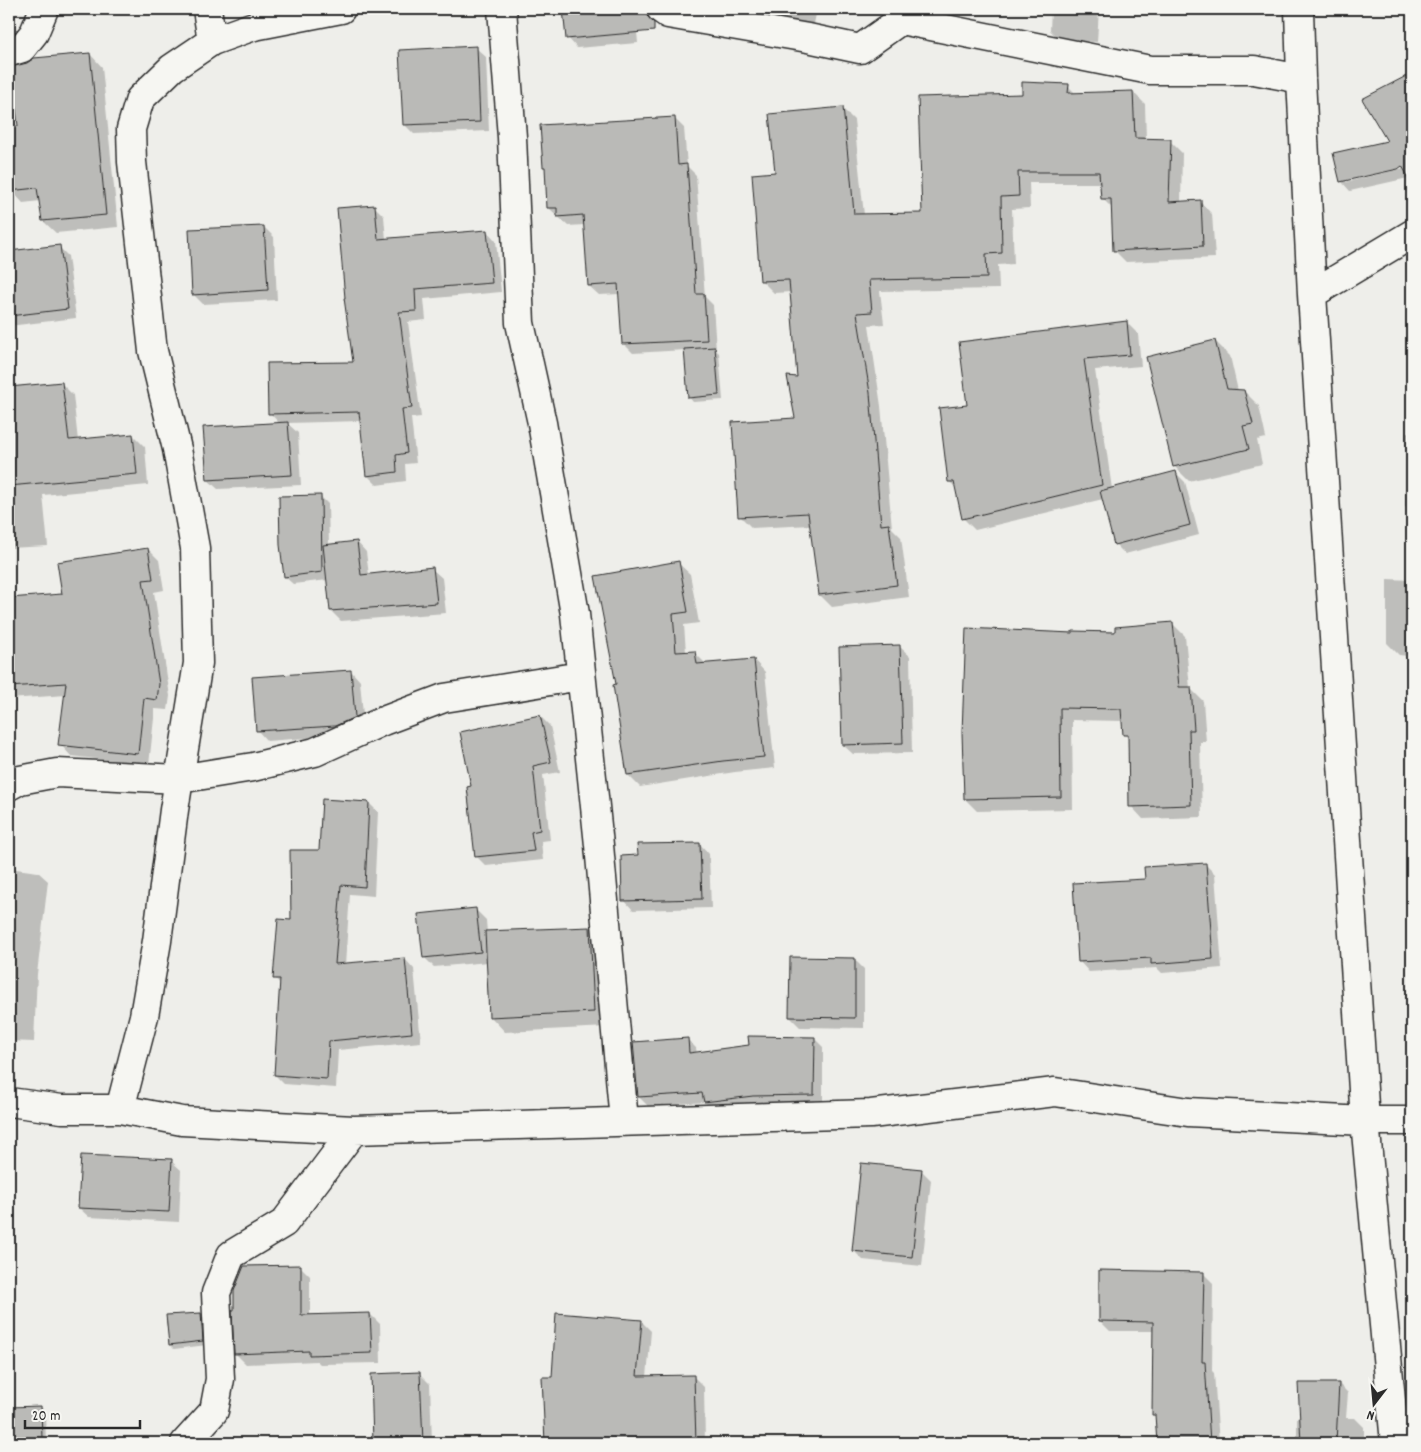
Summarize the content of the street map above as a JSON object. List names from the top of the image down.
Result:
{
  "scale_bar": "20 m",
  "north": "bottom"
}
